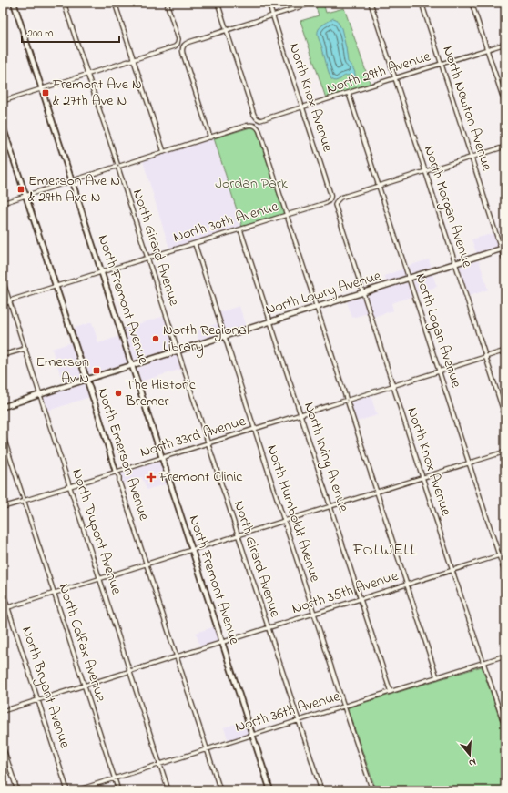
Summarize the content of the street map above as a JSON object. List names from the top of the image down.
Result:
{
  "streets": {
    "main road": ["North Lowry Avenue"],
    "street": [
      "North 29th Avenue",
      "North Knox Avenue",
      "North Newton Avenue",
      "North Morgan Avenue",
      "North 30th Avenue",
      "North Girard Avenue",
      "North Fremont Avenue",
      "North Logan Avenue",
      "North 33rd Avenue",
      "North Emerson Avenue",
      "North Irving Avenue",
      "North Humboldt Avenue",
      "North Dupont Avenue",
      "North 35th Avenue",
      "North Colfax Avenue",
      "North Bryant Avenue",
      "North 36th Avenue"
    ]
  },
  "crossings": [
    ["North 29th Avenue", "North Knox Avenue"],
    ["North 29th Avenue", "North Newton Avenue"],
    ["North 29th Avenue", "North Morgan Avenue"],
    ["North 29th Avenue", "North Logan Avenue"],
    ["North Knox Avenue", "North 30th Avenue"],
    ["North Knox Avenue", "North Lowry Avenue"],
    ["North Knox Avenue", "North Logan Avenue"],
    ["North Knox Avenue", "North 33rd Avenue"],
    ["North Knox Avenue", "North 35th Avenue"],
    ["North Knox Avenue", "North 36th Avenue"],
    ["North Newton Avenue", "North Lowry Avenue"],
    ["North Morgan Avenue", "North Lowry Avenue"],
    ["North Morgan Avenue", "North 33rd Avenue"],
    ["North 30th Avenue", "North Girard Avenue"],
    ["North 30th Avenue", "North Fremont Avenue"],
    ["North 30th Avenue", "North Emerson Avenue"],
    ["North 30th Avenue", "North Irving Avenue"],
    ["North 30th Avenue", "North Humboldt Avenue"],
    ["North 30th Avenue", "North Dupont Avenue"],
    ["North Girard Avenue", "North Lowry Avenue"],
    ["North Girard Avenue", "North 33rd Avenue"],
    ["North Girard Avenue", "North 35th Avenue"],
    ["North Girard Avenue", "North 36th Avenue"],
    ["North Lowry Avenue", "North Fremont Avenue"],
    ["North Lowry Avenue", "North Logan Avenue"],
    ["North Lowry Avenue", "North Emerson Avenue"],
    ["North Lowry Avenue", "North Irving Avenue"],
    ["North Lowry Avenue", "North Humboldt Avenue"],
    ["North Lowry Avenue", "North Dupont Avenue"],
    ["North Fremont Avenue", "North 33rd Avenue"],
    ["North Fremont Avenue", "North 35th Avenue"],
    ["North Fremont Avenue", "North 36th Avenue"],
    ["North Logan Avenue", "North 33rd Avenue"],
    ["North Logan Avenue", "North 35th Avenue"],
    ["North 33rd Avenue", "North Emerson Avenue"],
    ["North 33rd Avenue", "North Irving Avenue"],
    ["North 33rd Avenue", "North Humboldt Avenue"],
    ["North 33rd Avenue", "North Dupont Avenue"],
    ["North 33rd Avenue", "North Colfax Avenue"],
    ["North Emerson Avenue", "North 35th Avenue"],
    ["North Emerson Avenue", "North 36th Avenue"],
    ["North Irving Avenue", "North 35th Avenue"],
    ["North Irving Avenue", "North 36th Avenue"],
    ["North Humboldt Avenue", "North 35th Avenue"],
    ["North Humboldt Avenue", "North 36th Avenue"],
    ["North Dupont Avenue", "North 35th Avenue"],
    ["North Dupont Avenue", "North 36th Avenue"],
    ["North 35th Avenue", "North Colfax Avenue"],
    ["North 35th Avenue", "North Bryant Avenue"],
    ["North Colfax Avenue", "North 36th Avenue"]
  ],
  "districts": ["FOLWELL"],
  "parks": ["Jordan Park"],
  "places": {
    "transit": ["Fremont Ave N & 27th Ave N", "Emerson Ave N & 29th Ave N", "Emerson Av N"],
    "other": ["North Regional Library", "The Historic Bremer"],
    "health": ["Fremont Clinic"]
  },
  "scale_bar": "200 m",
  "north": "bottom"
}
